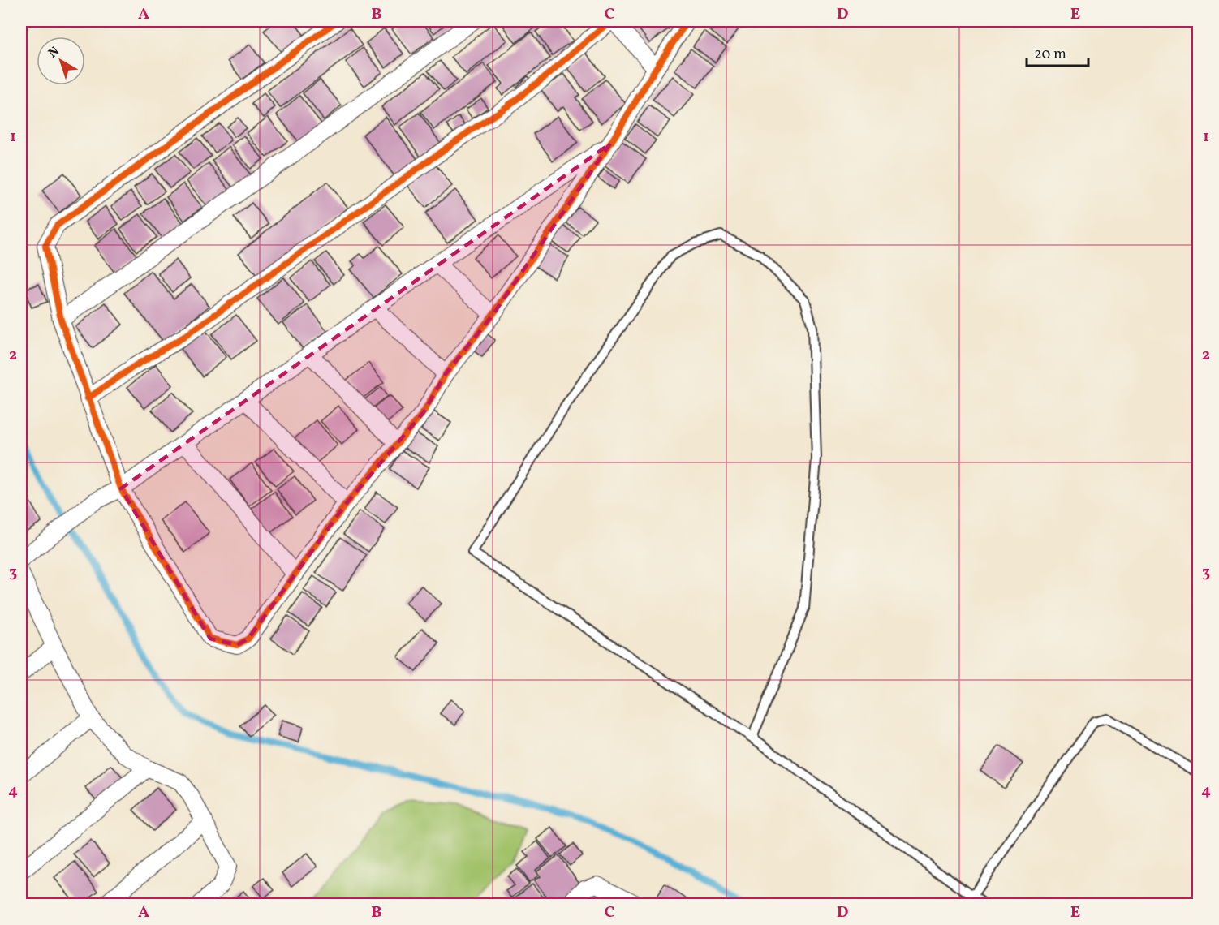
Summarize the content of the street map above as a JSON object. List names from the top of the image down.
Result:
{
  "scale_bar": "20 m",
  "north": "top left",
  "grid": {
    "columns": [
      "A",
      "B",
      "C",
      "D",
      "E"
    ],
    "rows": [
      "1",
      "2",
      "3",
      "4"
    ]
  }
}
